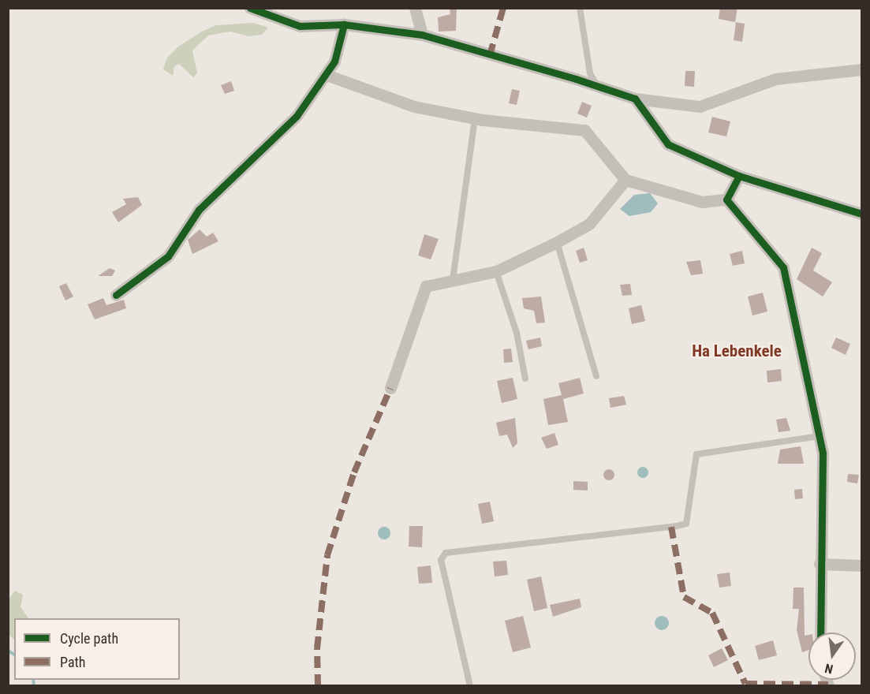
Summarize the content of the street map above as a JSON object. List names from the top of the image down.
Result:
{
  "districts": ["Ha Lebenkele"],
  "legend": ["Cycle path", "Path"],
  "north": "bottom"
}
